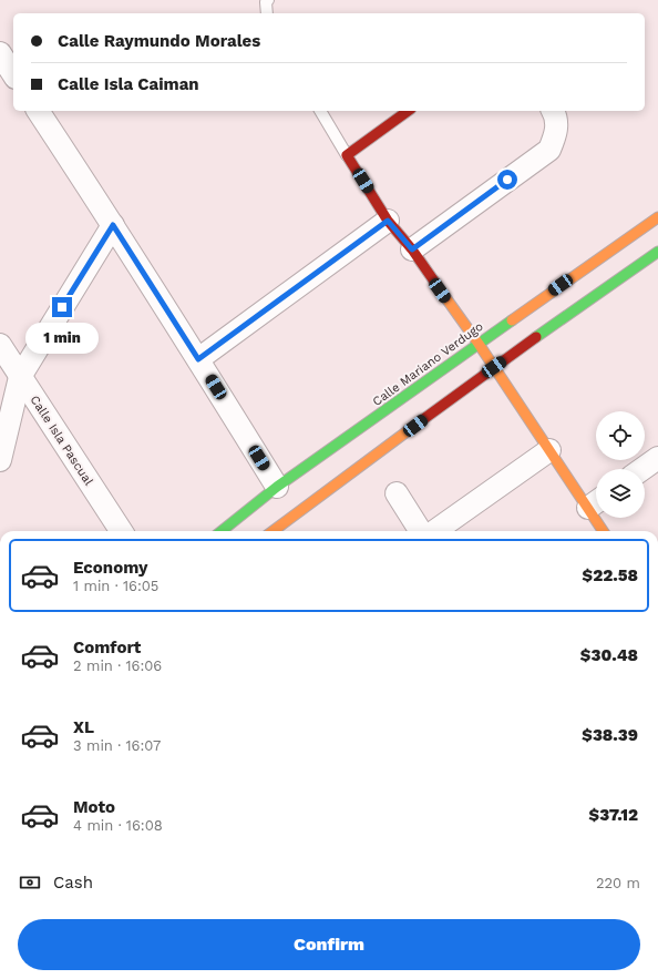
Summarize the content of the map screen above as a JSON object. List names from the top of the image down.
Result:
{
  "streets": {
    "street": ["Calle Mariano Verdugo", "Calle Isla Pascual"]
  },
  "page": {
    "banner": ["Calle Raymundo Morales", "Calle Isla Caiman"],
    "bubble": "1 min",
    "list": [
      {
        "name": "Economy",
        "note": "1 min · 16:05",
        "value": "$22.58"
      },
      {
        "name": "Comfort",
        "note": "2 min · 16:06",
        "value": "$30.48"
      },
      {
        "name": "XL",
        "note": "3 min · 16:07",
        "value": "$38.39"
      },
      {
        "name": "Moto",
        "note": "4 min · 16:08",
        "value": "$37.12"
      }
    ],
    "pay": ["Cash", "220 m"],
    "buttons": "Confirm"
  }
}
